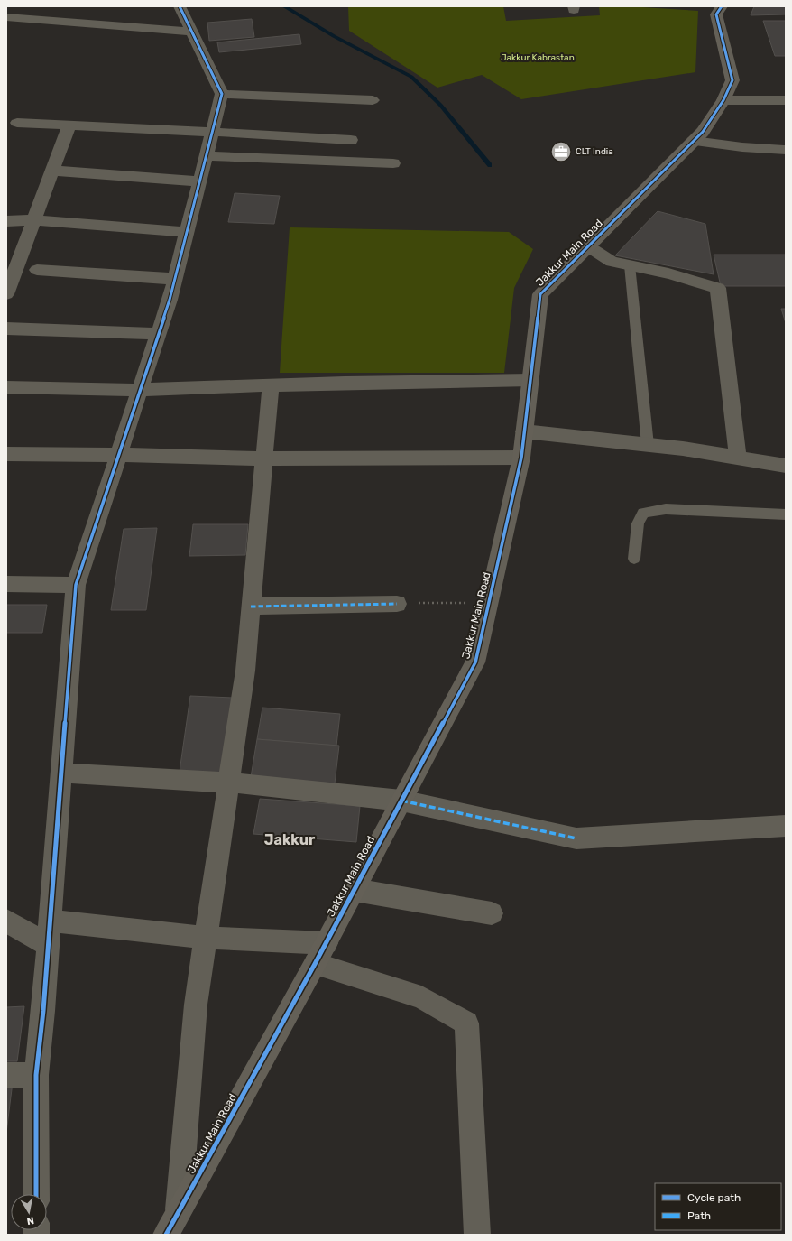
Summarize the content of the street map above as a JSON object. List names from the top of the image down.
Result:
{
  "streets": {
    "street": ["Jakkur Main Road"]
  },
  "districts": ["Jakkur"],
  "parks": ["Jakkur Kabrastan"],
  "places": {
    "office": ["CLT India"]
  },
  "legend": ["Cycle path", "Path"],
  "north": "bottom"
}
